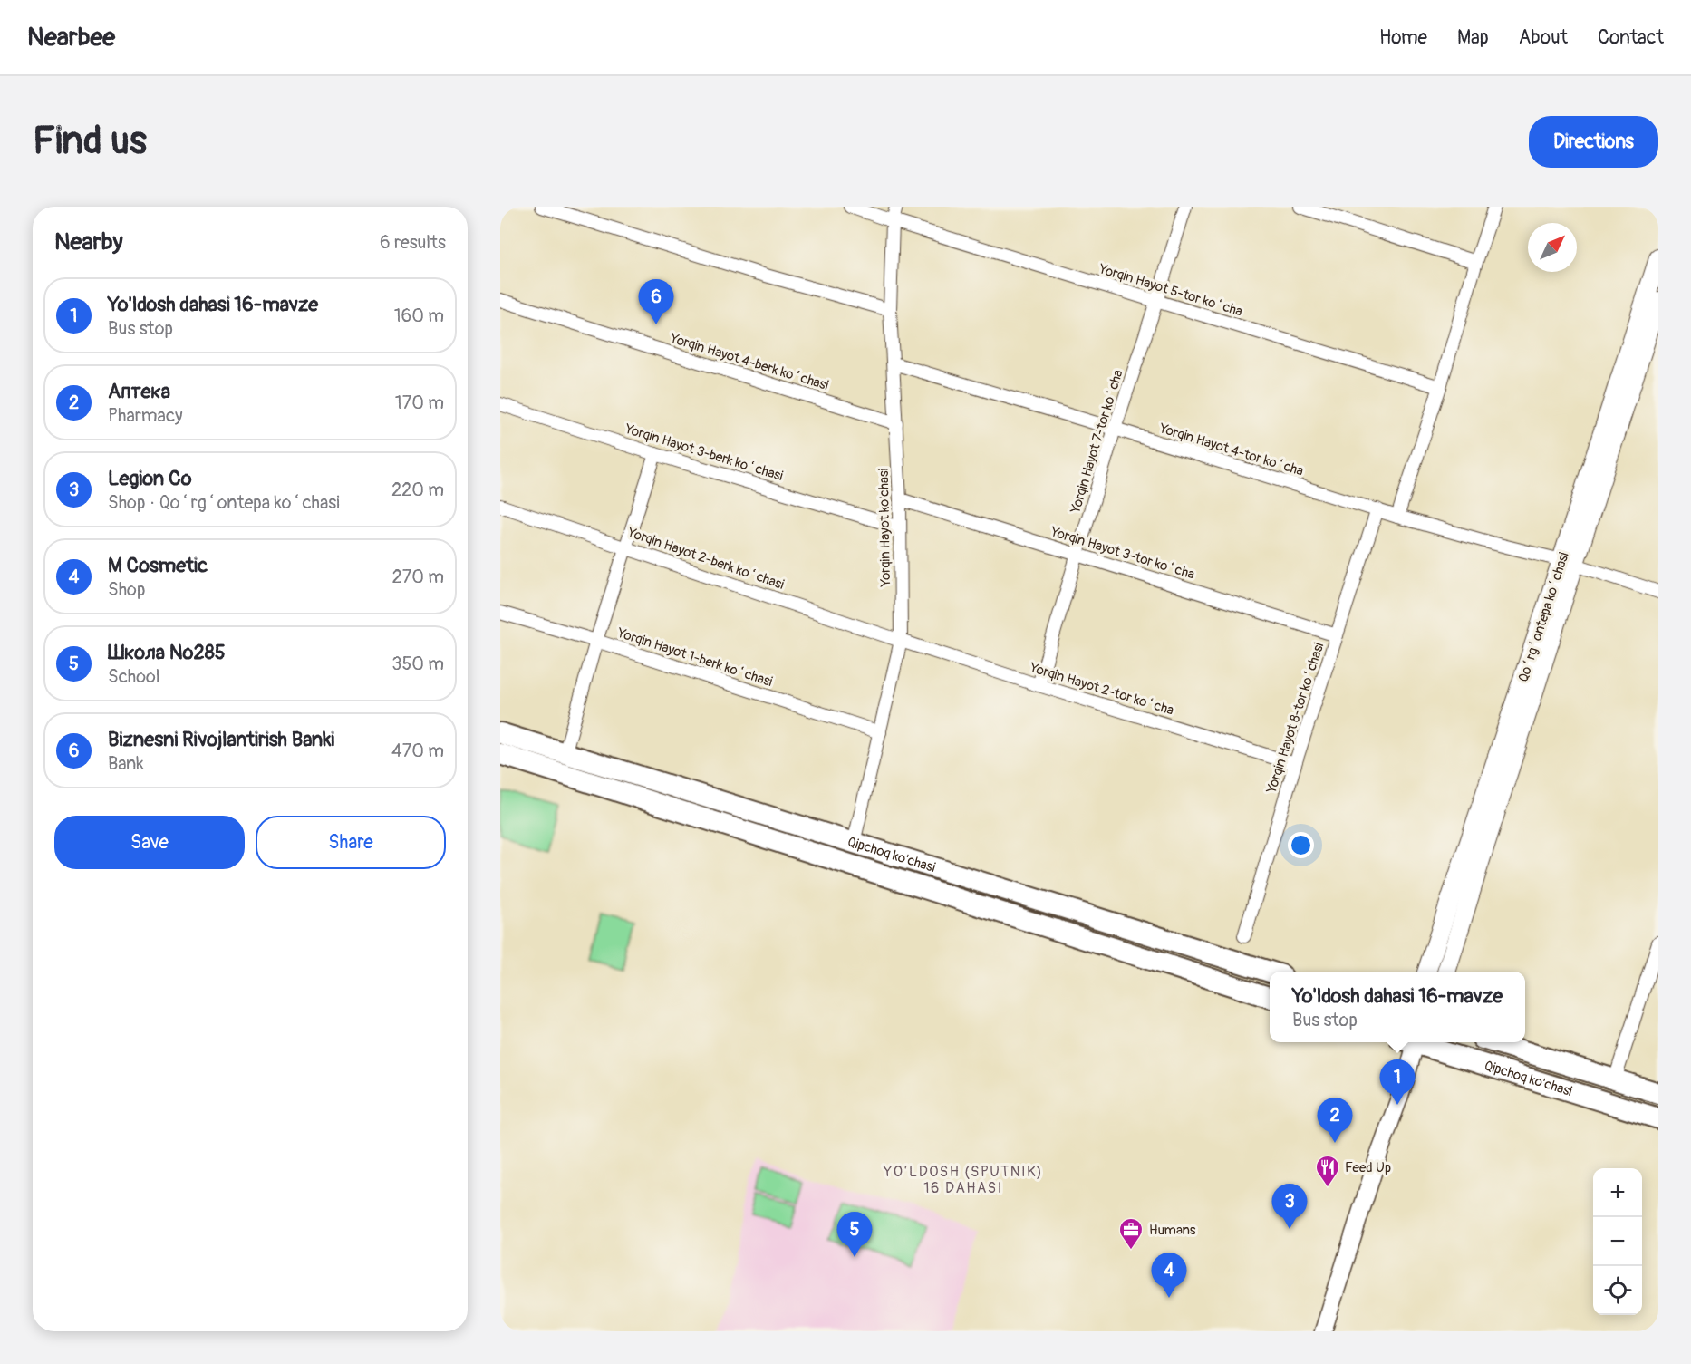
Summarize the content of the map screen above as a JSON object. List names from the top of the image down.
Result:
{
  "streets": {
    "main road": ["Qoʻrgʻontepa koʻchasi", "Qipchoq ko'chasi"],
    "street": [
      "Yorqin Hayot 5-tor koʻcha",
      "Yorqin Hayot 4-berk koʻchasi",
      "Yorqin Hayot 7-tor koʻcha",
      "Yorqin Hayot 4-tor koʻcha",
      "Yorqin Hayot 3-berk koʻchasi",
      "Yorqin Hayot ko'chasi",
      "Yorqin Hayot 3-tor koʻcha",
      "Yorqin Hayot 2-berk koʻchasi",
      "Yorqin Hayot 1-berk koʻchasi",
      "Yorqin Hayot 2-tor koʻcha",
      "Yorqin Hayot 8-tor koʻchasi"
    ]
  },
  "crossings": [
    ["Yorqin Hayot 5-tor koʻcha", "Yorqin Hayot 7-tor koʻcha"],
    ["Yorqin Hayot 5-tor koʻcha", "Yorqin Hayot ko'chasi"],
    ["Yorqin Hayot 4-berk koʻchasi", "Yorqin Hayot ko'chasi"],
    ["Yorqin Hayot 7-tor koʻcha", "Yorqin Hayot 4-tor koʻcha"],
    ["Yorqin Hayot 7-tor koʻcha", "Yorqin Hayot 3-tor koʻcha"],
    ["Yorqin Hayot 7-tor koʻcha", "Yorqin Hayot 2-tor koʻcha"],
    ["Yorqin Hayot 4-tor koʻcha", "Yorqin Hayot ko'chasi"],
    ["Yorqin Hayot 4-tor koʻcha", "Qoʻrgʻontepa koʻchasi"],
    ["Yorqin Hayot 4-tor koʻcha", "Yorqin Hayot 8-tor koʻchasi"],
    ["Yorqin Hayot 3-berk koʻchasi", "Yorqin Hayot ko'chasi"],
    ["Yorqin Hayot ko'chasi", "Yorqin Hayot 3-tor koʻcha"],
    ["Yorqin Hayot ko'chasi", "Yorqin Hayot 2-berk koʻchasi"],
    ["Yorqin Hayot ko'chasi", "Yorqin Hayot 1-berk koʻchasi"],
    ["Yorqin Hayot ko'chasi", "Yorqin Hayot 2-tor koʻcha"],
    ["Yorqin Hayot ko'chasi", "Qipchoq ko'chasi"],
    ["Yorqin Hayot 3-tor koʻcha", "Yorqin Hayot 8-tor koʻchasi"],
    ["Yorqin Hayot 2-berk koʻchasi", "Yorqin Hayot 2-tor koʻcha"],
    ["Yorqin Hayot 2-tor koʻcha", "Yorqin Hayot 8-tor koʻchasi"]
  ],
  "districts": ["YO‘LDOSH (SPUTNIK) 16 DAHASI"],
  "places": {
    "restaurant": ["Feed Up"],
    "office": ["Humans"]
  },
  "north": "top right",
  "page": {
    "header": "Nearbee",
    "nav": [
      "Home",
      "Map",
      "About",
      "Contact"
    ],
    "buttons": [
      "Directions",
      ["Save", "Share"]
    ],
    "title": "Find us",
    "heading": ["Nearby", "6 results"],
    "list": [
      {
        "mark": "1",
        "name": "Yo'ldosh dahasi 16-mavze",
        "note": "Bus stop",
        "value": "160 m"
      },
      {
        "mark": "2",
        "name": "Аптека",
        "note": "Pharmacy",
        "value": "170 m"
      },
      {
        "mark": "3",
        "name": "Legion Co",
        "note": "Shop · Qoʻrgʻontepa koʻchasi",
        "value": "220 m"
      },
      {
        "mark": "4",
        "name": "M Cosmetic",
        "note": "Shop",
        "value": "270 m"
      },
      {
        "mark": "5",
        "name": "Школа №285",
        "note": "School",
        "value": "350 m"
      },
      {
        "mark": "6",
        "name": "Biznesni Rivojlantirish Banki",
        "note": "Bank",
        "value": "470 m"
      }
    ],
    "pins": [
      "6",
      "1",
      "2",
      "3",
      "5",
      "4"
    ],
    "popup": ["Yo'ldosh dahasi 16-mavze", "Bus stop"],
    "map_buttons": ["+", "−"]
  }
}
